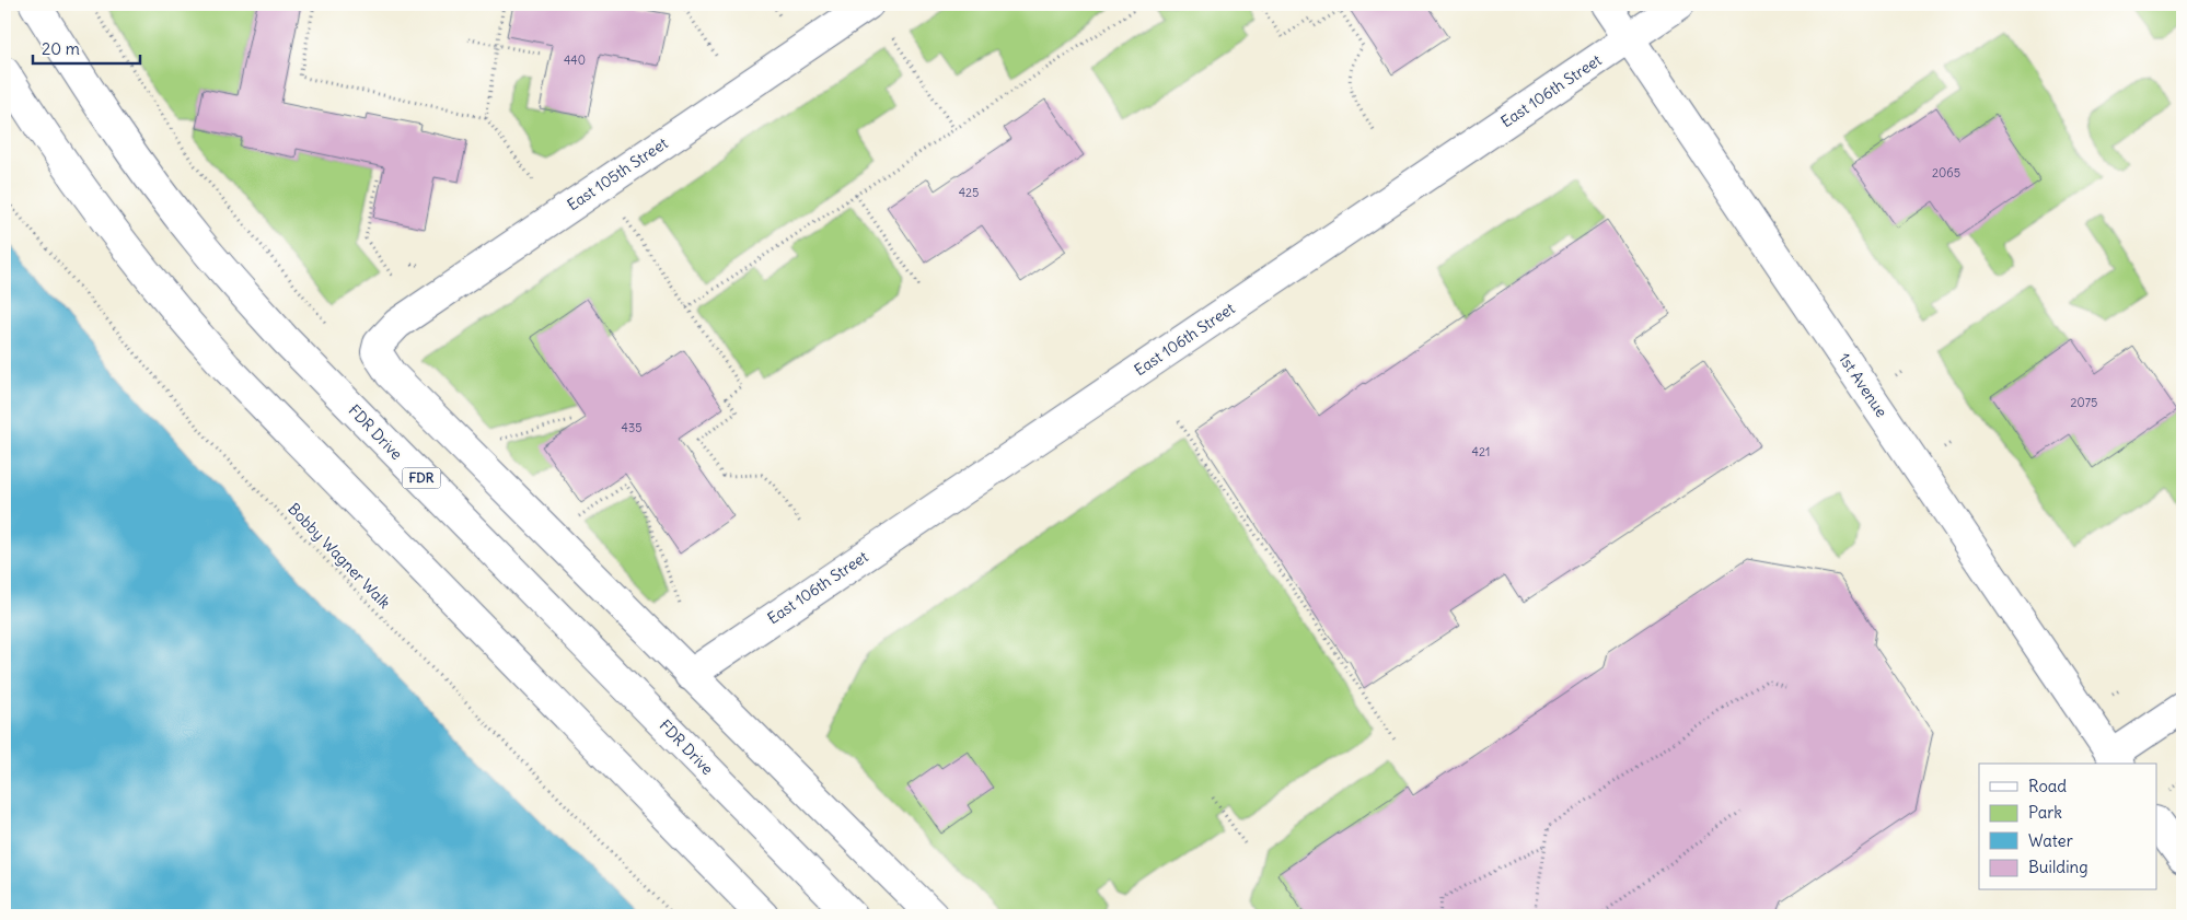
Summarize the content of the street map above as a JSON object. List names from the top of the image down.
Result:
{
  "streets": {
    "main road": [
      "East 106th Street",
      "East 105th Street",
      "1st Avenue",
      "FDR Drive",
      "FDR"
    ],
    "path": ["Bobby Wagner Walk"]
  },
  "crossings": [
    ["East 106th Street", "East 105th Street"],
    ["East 106th Street", "1st Avenue"]
  ],
  "house_numbers": [
    "440",
    "2065",
    "425",
    "2075",
    "435",
    "421"
  ],
  "legend": [
    "Road",
    "Park",
    "Water",
    "Building"
  ],
  "scale_bar": "20 m"
}
